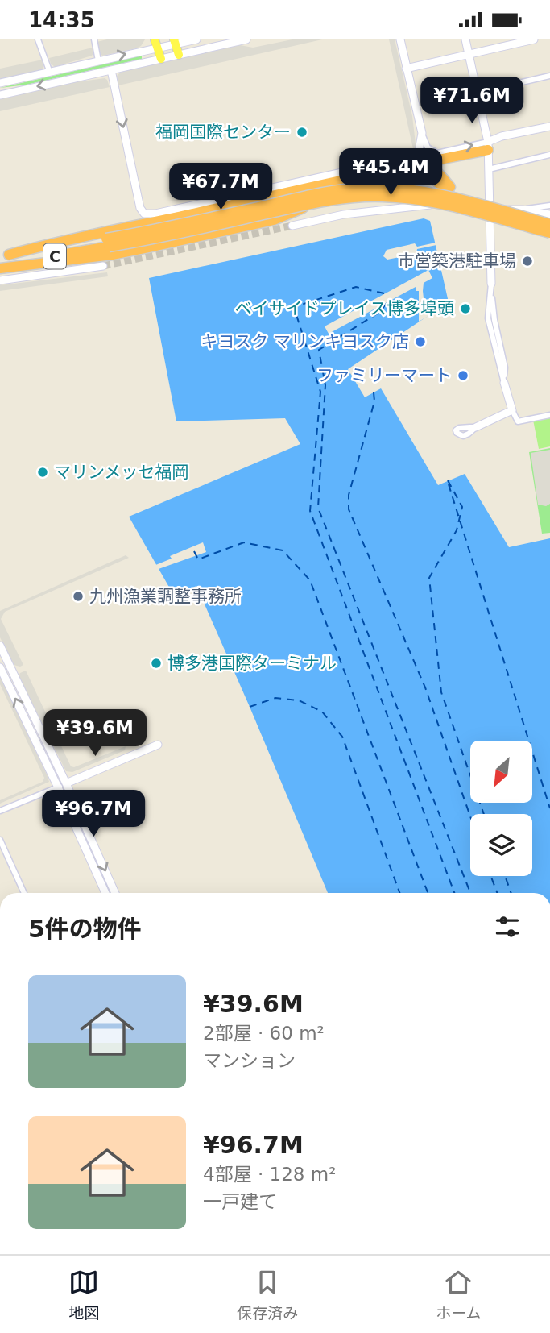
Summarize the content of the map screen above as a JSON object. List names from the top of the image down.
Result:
{
  "streets": {
    "highway": ["C"]
  },
  "places": [
    "福岡国際センター",
    "市営築港駐車場",
    "ベイサイドプレイス博多埠頭",
    "キヨスク マリンキヨスク店",
    "ファミリーマート",
    "マリンメッセ福岡",
    "九州漁業調整事務所",
    "博多港国際ターミナル"
  ],
  "north": "bottom left",
  "page": {
    "status": "14:35",
    "price": [
      "¥71.6M",
      "¥45.4M",
      "¥67.7M",
      "¥39.6M",
      "¥96.7M"
    ],
    "heading": "5件の物件",
    "list": [
      {
        "name": "¥39.6M",
        "note": "2部屋 · 60 m² · マンション"
      },
      {
        "name": "¥96.7M",
        "note": "4部屋 · 128 m² · 一戸建て"
      }
    ],
    "tabs": ["地図", "保存済み", "ホーム"]
  }
}
